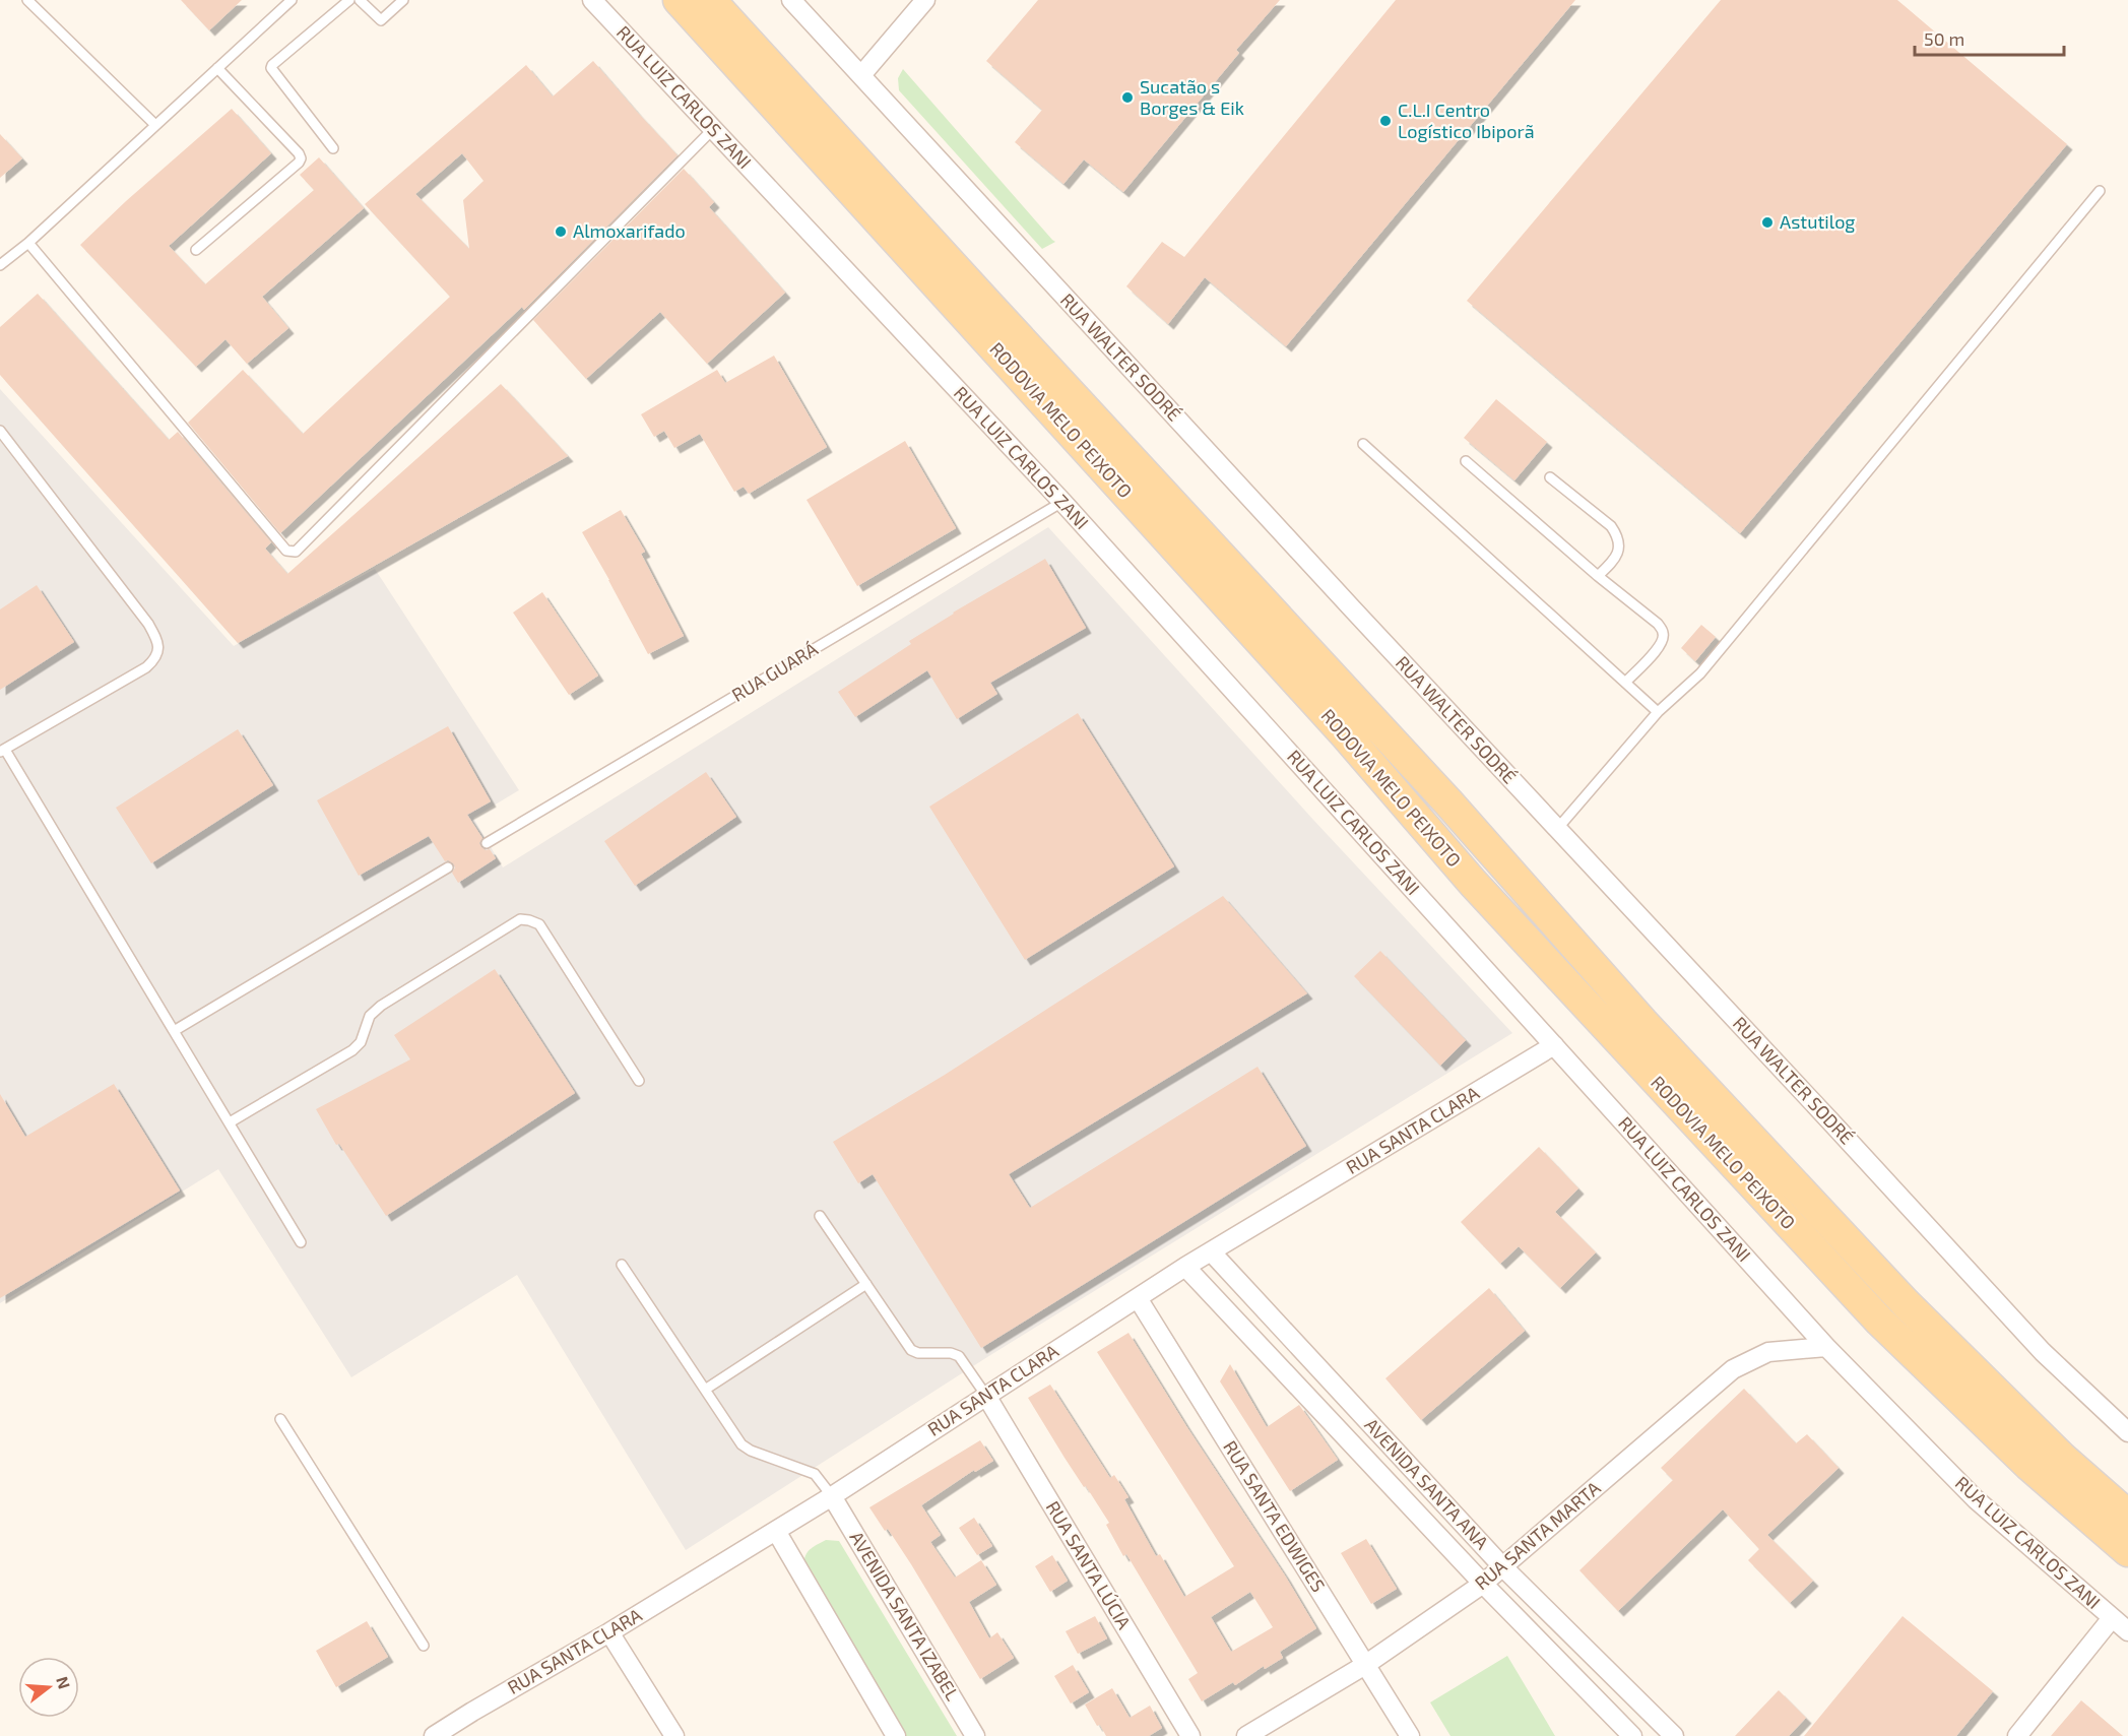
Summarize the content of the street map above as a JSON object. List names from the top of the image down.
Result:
{
  "streets": {
    "main road": ["RODOVIA MELO PEIXOTO"],
    "street": [
      "RUA LUIZ CARLOS ZANI",
      "RUA WALTER SODRÉ",
      "RUA SANTA CLARA",
      "AVENIDA SANTA ANA",
      "RUA SANTA EDWIGES",
      "RUA SANTA MARTA",
      "RUA SANTA LÚCIA",
      "AVENIDA SANTA IZABEL"
    ],
    "lane": ["RUA GUARÁ"]
  },
  "crossings": [
    ["RUA LUIZ CARLOS ZANI", "RUA GUARÁ"],
    ["RUA LUIZ CARLOS ZANI", "RUA SANTA CLARA"],
    ["RUA LUIZ CARLOS ZANI", "RUA SANTA MARTA"],
    ["RUA SANTA CLARA", "AVENIDA SANTA ANA"],
    ["RUA SANTA CLARA", "RUA SANTA EDWIGES"],
    ["RUA SANTA CLARA", "RUA SANTA LÚCIA"],
    ["RUA SANTA CLARA", "AVENIDA SANTA IZABEL"],
    ["AVENIDA SANTA ANA", "RUA SANTA MARTA"],
    ["RUA SANTA EDWIGES", "RUA SANTA MARTA"]
  ],
  "places": [
    "Sucatão s Borges & Eik",
    "C.L.I Centro Logístico Ibiporã",
    "Astutilog",
    "Almoxarifado"
  ],
  "scale_bar": "50 m",
  "north": "right"
}
